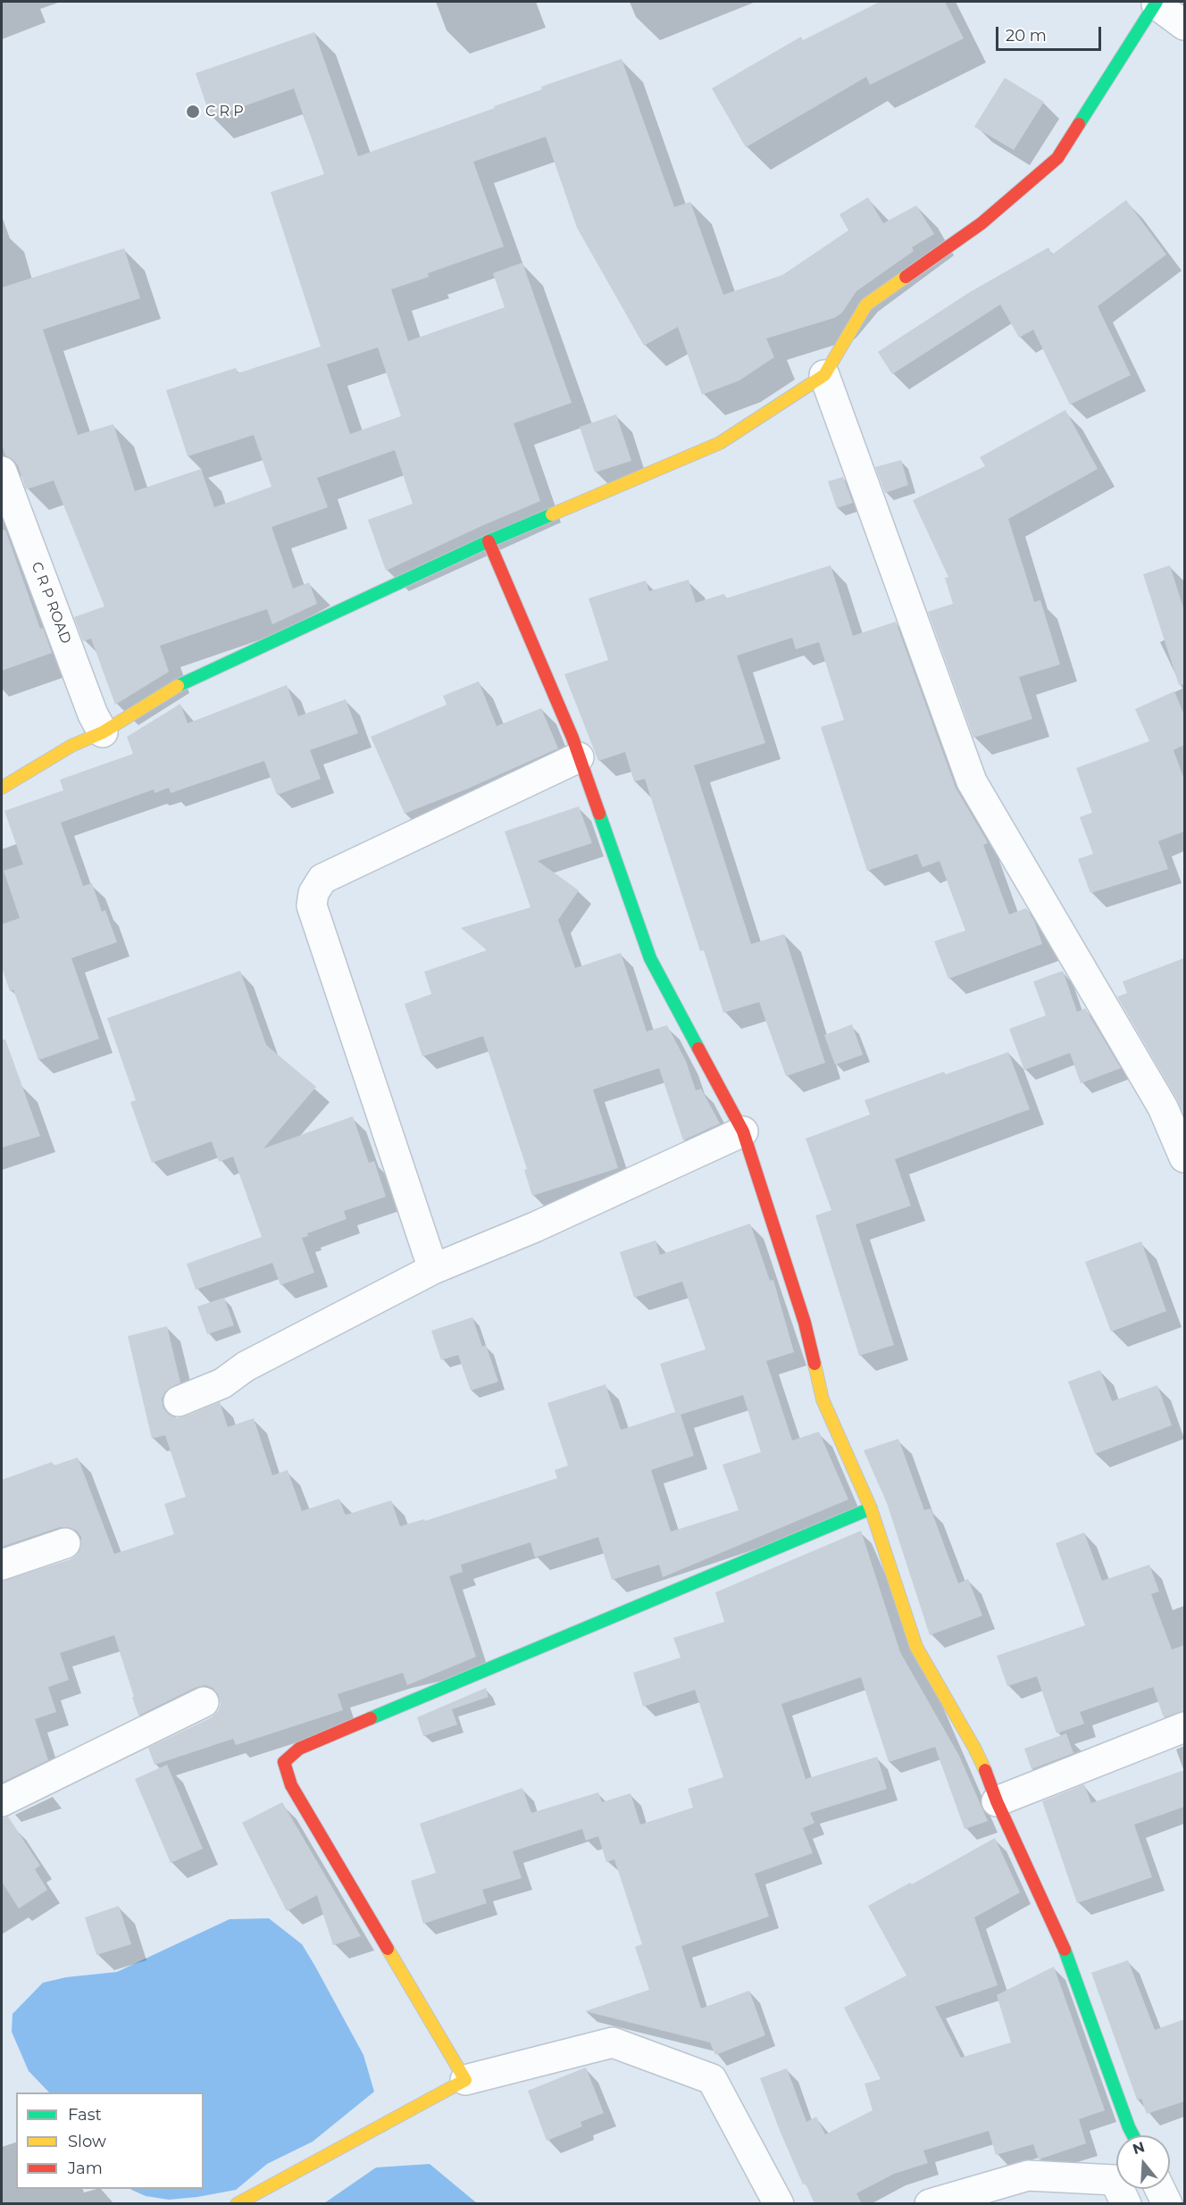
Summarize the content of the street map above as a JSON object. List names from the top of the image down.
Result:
{
  "streets": {
    "street": ["C R P ROAD"]
  },
  "places": ["C R P"],
  "legend": ["Fast", "Slow", "Jam"],
  "scale_bar": "20 m",
  "north": "top"
}
